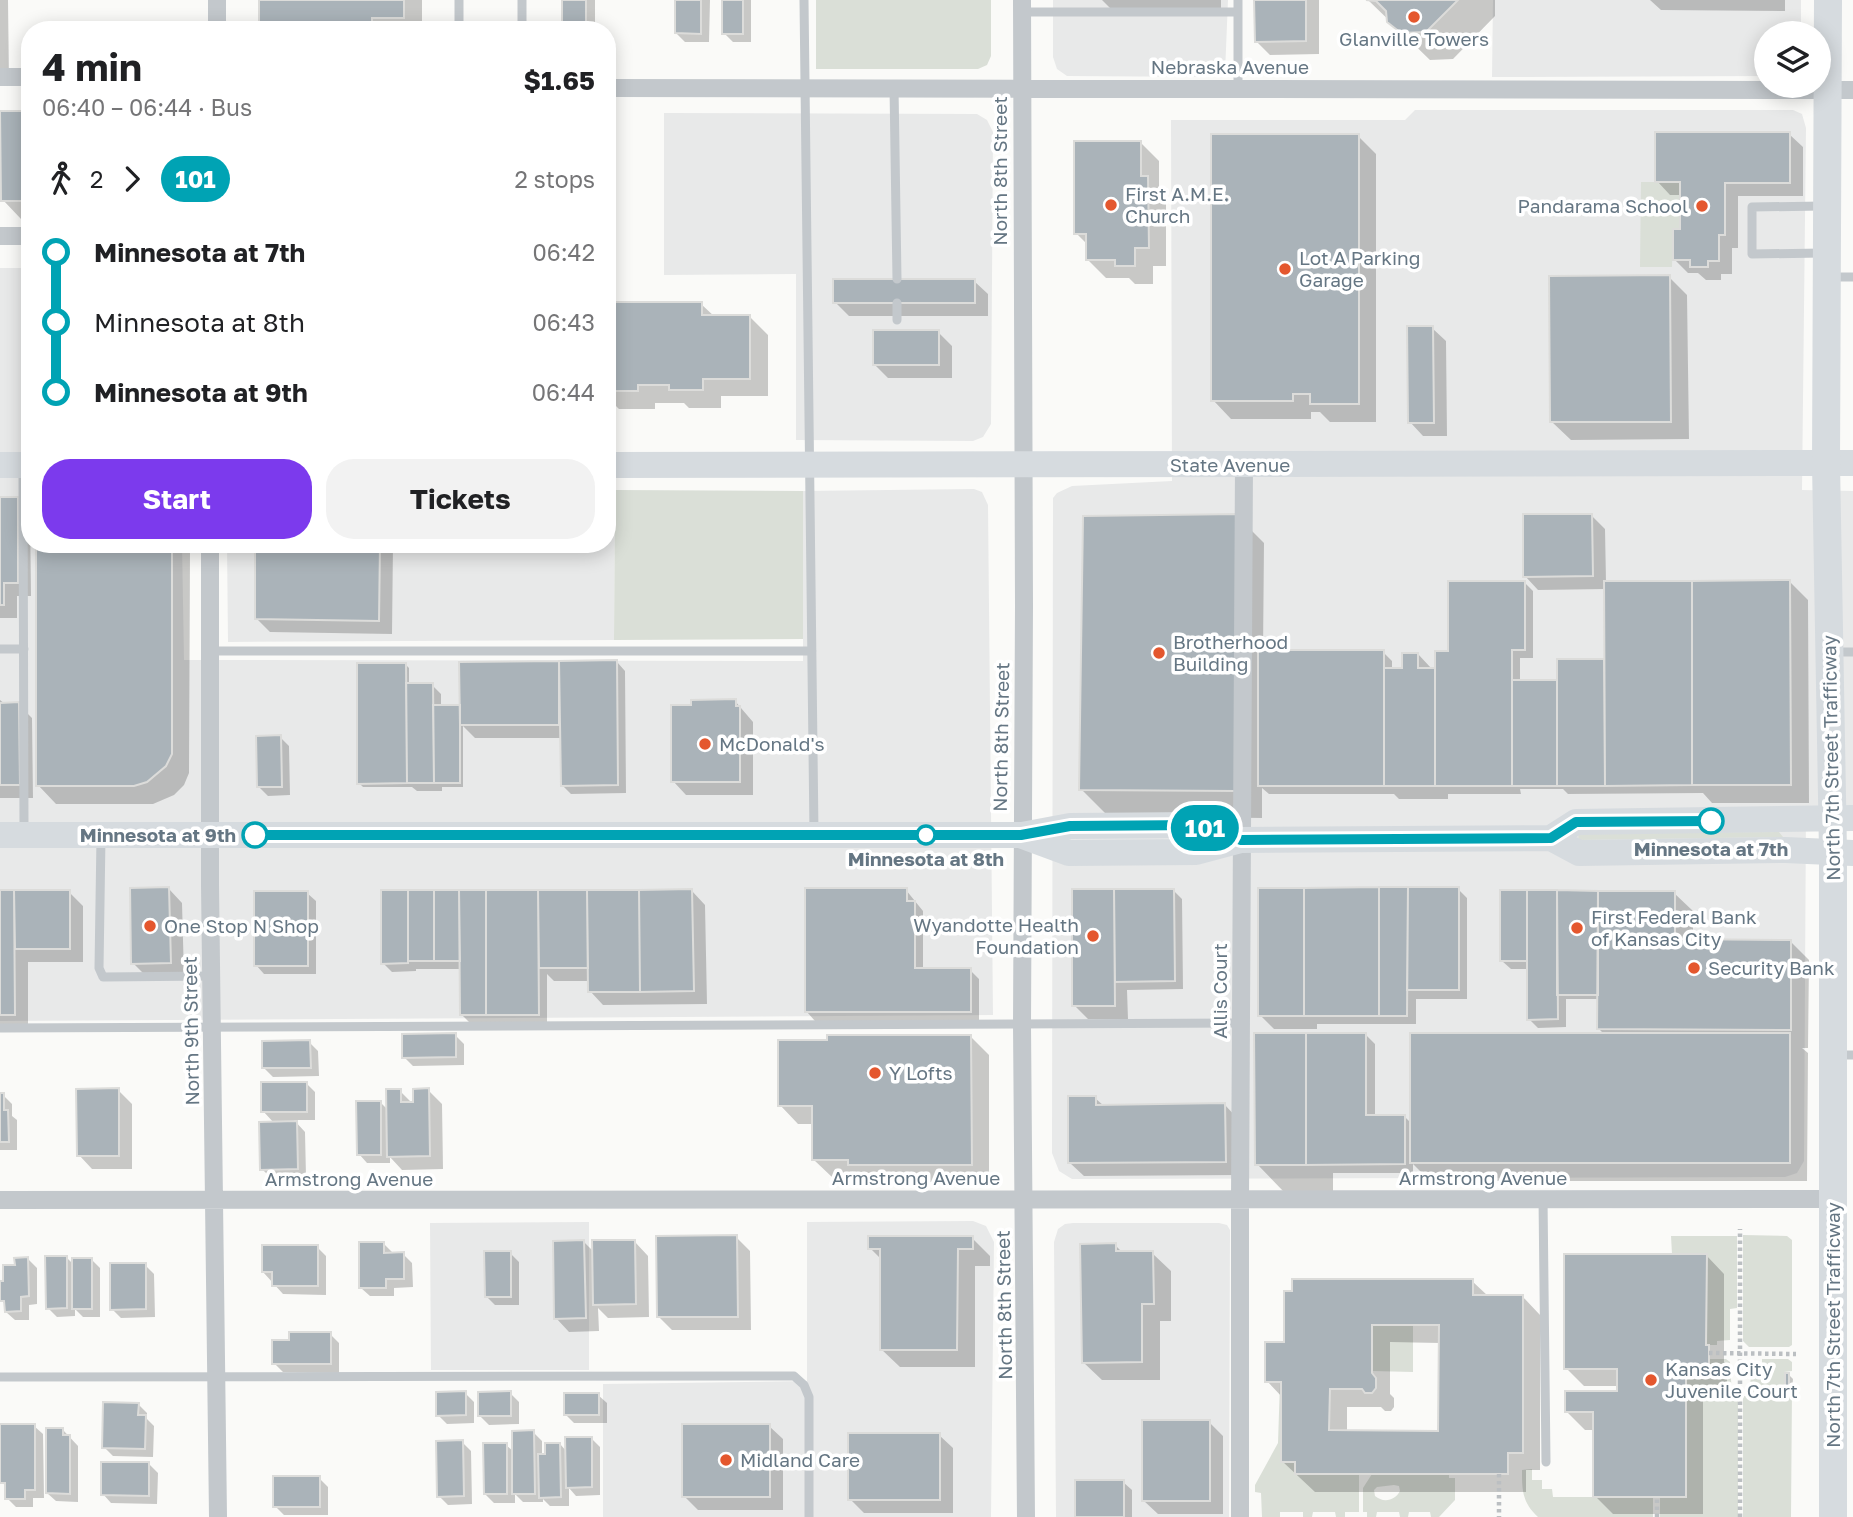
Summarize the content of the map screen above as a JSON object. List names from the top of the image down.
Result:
{
  "streets": {
    "main road": ["State Avenue", "North 7th Street Trafficway"],
    "street": [
      "Nebraska Avenue",
      "North 8th Street",
      "Allis Court",
      "North 9th Street",
      "Armstrong Avenue"
    ]
  },
  "crossings": [
    ["Nebraska Avenue", "North 8th Street"],
    ["Nebraska Avenue", "North 7th Street Trafficway"],
    ["North 8th Street", "State Avenue"],
    ["North 8th Street", "Armstrong Avenue"],
    ["State Avenue", "North 7th Street Trafficway"],
    ["State Avenue", "Allis Court"],
    ["North 7th Street Trafficway", "Armstrong Avenue"],
    ["Allis Court", "Armstrong Avenue"],
    ["North 9th Street", "Armstrong Avenue"]
  ],
  "places": [
    "Glanville Towers",
    "First A.M.E. Church",
    "Pandarama School",
    "Lot A Parking Garage",
    "Brotherhood Building",
    "McDonald's",
    "Minnesota at 7th",
    "Minnesota at 9th",
    "Minnesota at 8th",
    "One Stop N Shop",
    "First Federal Bank of Kansas City",
    "Wyandotte Health Foundation",
    "Security Bank",
    "Y Lofts",
    "Kansas City Juvenile Court",
    "Midland Care"
  ],
  "lines": ["bus line 101"],
  "page": {
    "on_map": "101",
    "heading": ["4 min", "06:40 – 06:44 · Bus", "$1.65"],
    "legs": ["2", "101", "2 stops"],
    "list": [
      {
        "name": "Minnesota at 7th",
        "value": "06:42"
      },
      {
        "name": "Minnesota at 8th",
        "value": "06:43"
      },
      {
        "name": "Minnesota at 9th",
        "value": "06:44"
      }
    ],
    "buttons": ["Start", "Tickets"]
  }
}
